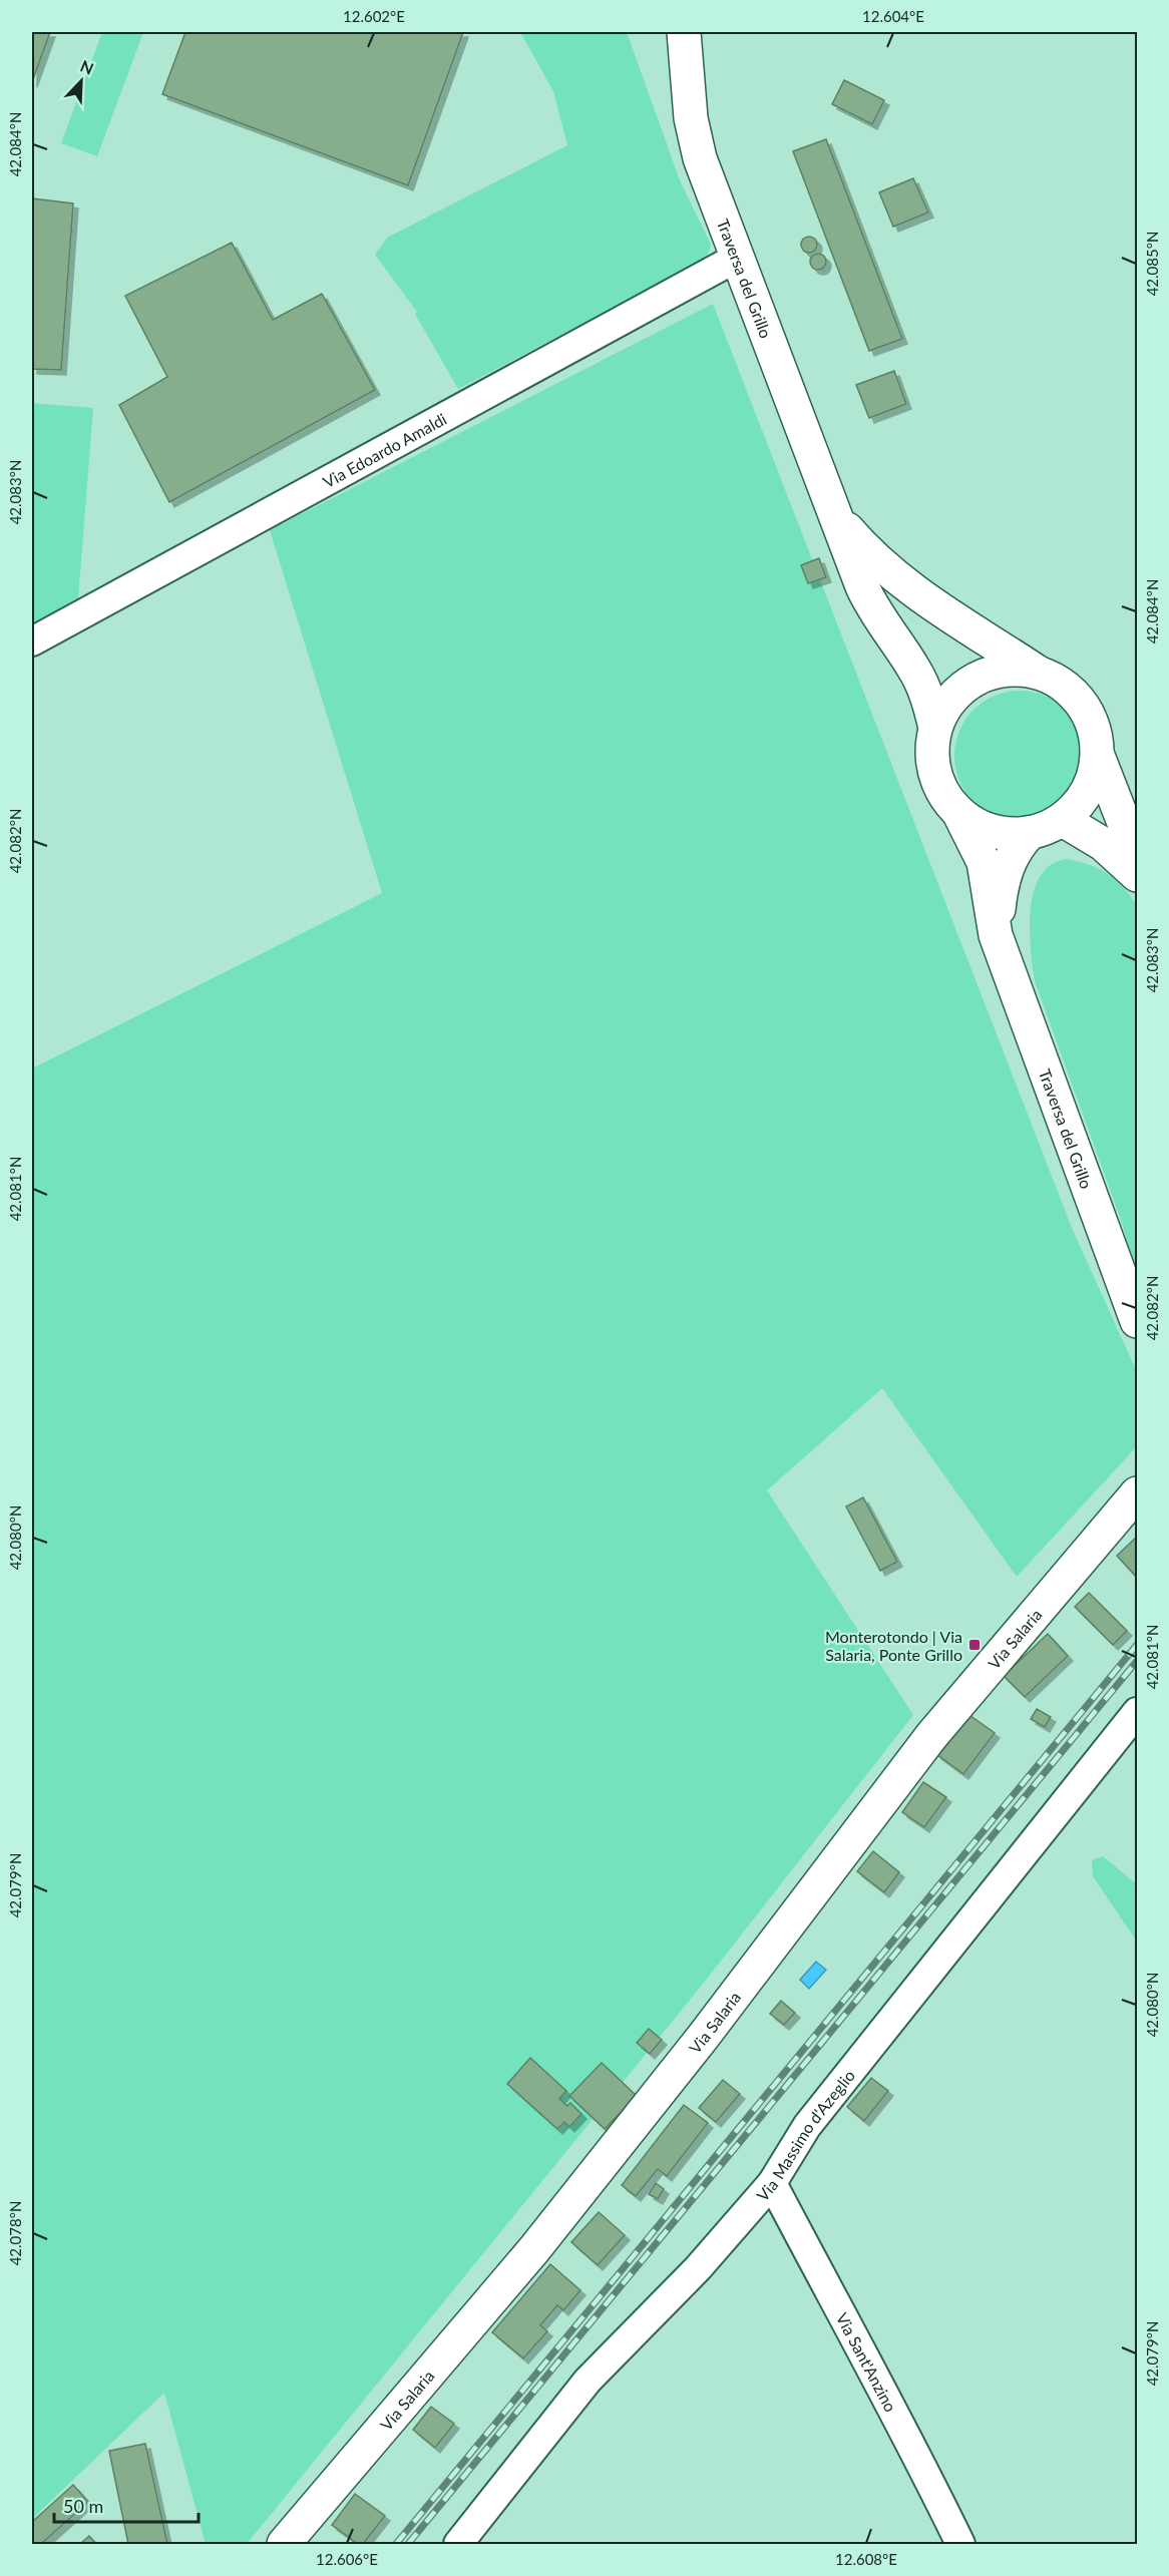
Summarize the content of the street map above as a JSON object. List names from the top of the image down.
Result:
{
  "streets": {
    "main road": ["Traversa del Grillo", "Via Salaria"],
    "street": ["Via Edoardo Amaldi", "Via Massimo d'Azeglio", "Via Sant'Anzino"]
  },
  "crossings": [
    ["Traversa del Grillo", "Via Edoardo Amaldi"],
    ["Via Massimo d'Azeglio", "Via Sant'Anzino"]
  ],
  "places": {
    "transit": ["Monterotondo | Via Salaria, Ponte Grillo"]
  },
  "scale_bar": "50 m",
  "north": "top right",
  "coordinates": [
    "12.602°E",
    "12.604°E",
    "42.084°N",
    "42.085°N",
    "42.083°N",
    "42.082°N",
    "42.081°N",
    "42.080°N",
    "42.079°N",
    "42.078°N",
    "12.606°E",
    "12.608°E"
  ]
}
